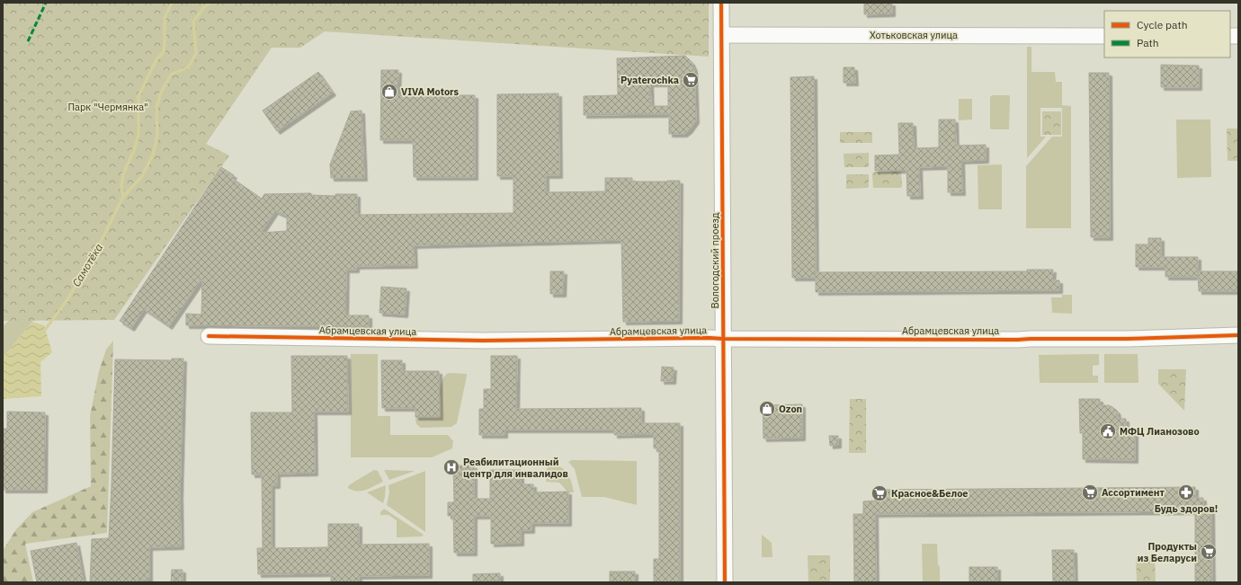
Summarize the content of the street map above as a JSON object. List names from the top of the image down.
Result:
{
  "streets": {
    "street": ["Хотьковская улица", "Вологодский проезд", "Абрамцевская улица"]
  },
  "crossings": [
    ["Хотьковская улица", "Вологодский проезд"],
    ["Вологодский проезд", "Абрамцевская улица"]
  ],
  "water": ["Самотёка"],
  "parks": ["Парк \"Чермянка\""],
  "places": {
    "supermarket": [
      "Pyaterochka",
      "Ассортимент",
      "Красное&Белое",
      "Продукты из Беларуси"
    ],
    "shop": ["VIVA Motors", "Ozon"],
    "public building": ["МФЦ Лианозово"],
    "hospital": ["Реабилитационный центр для инвалидов"],
    "pharmacy": ["Будь здоров!"]
  },
  "legend": ["Cycle path", "Path"]
}
